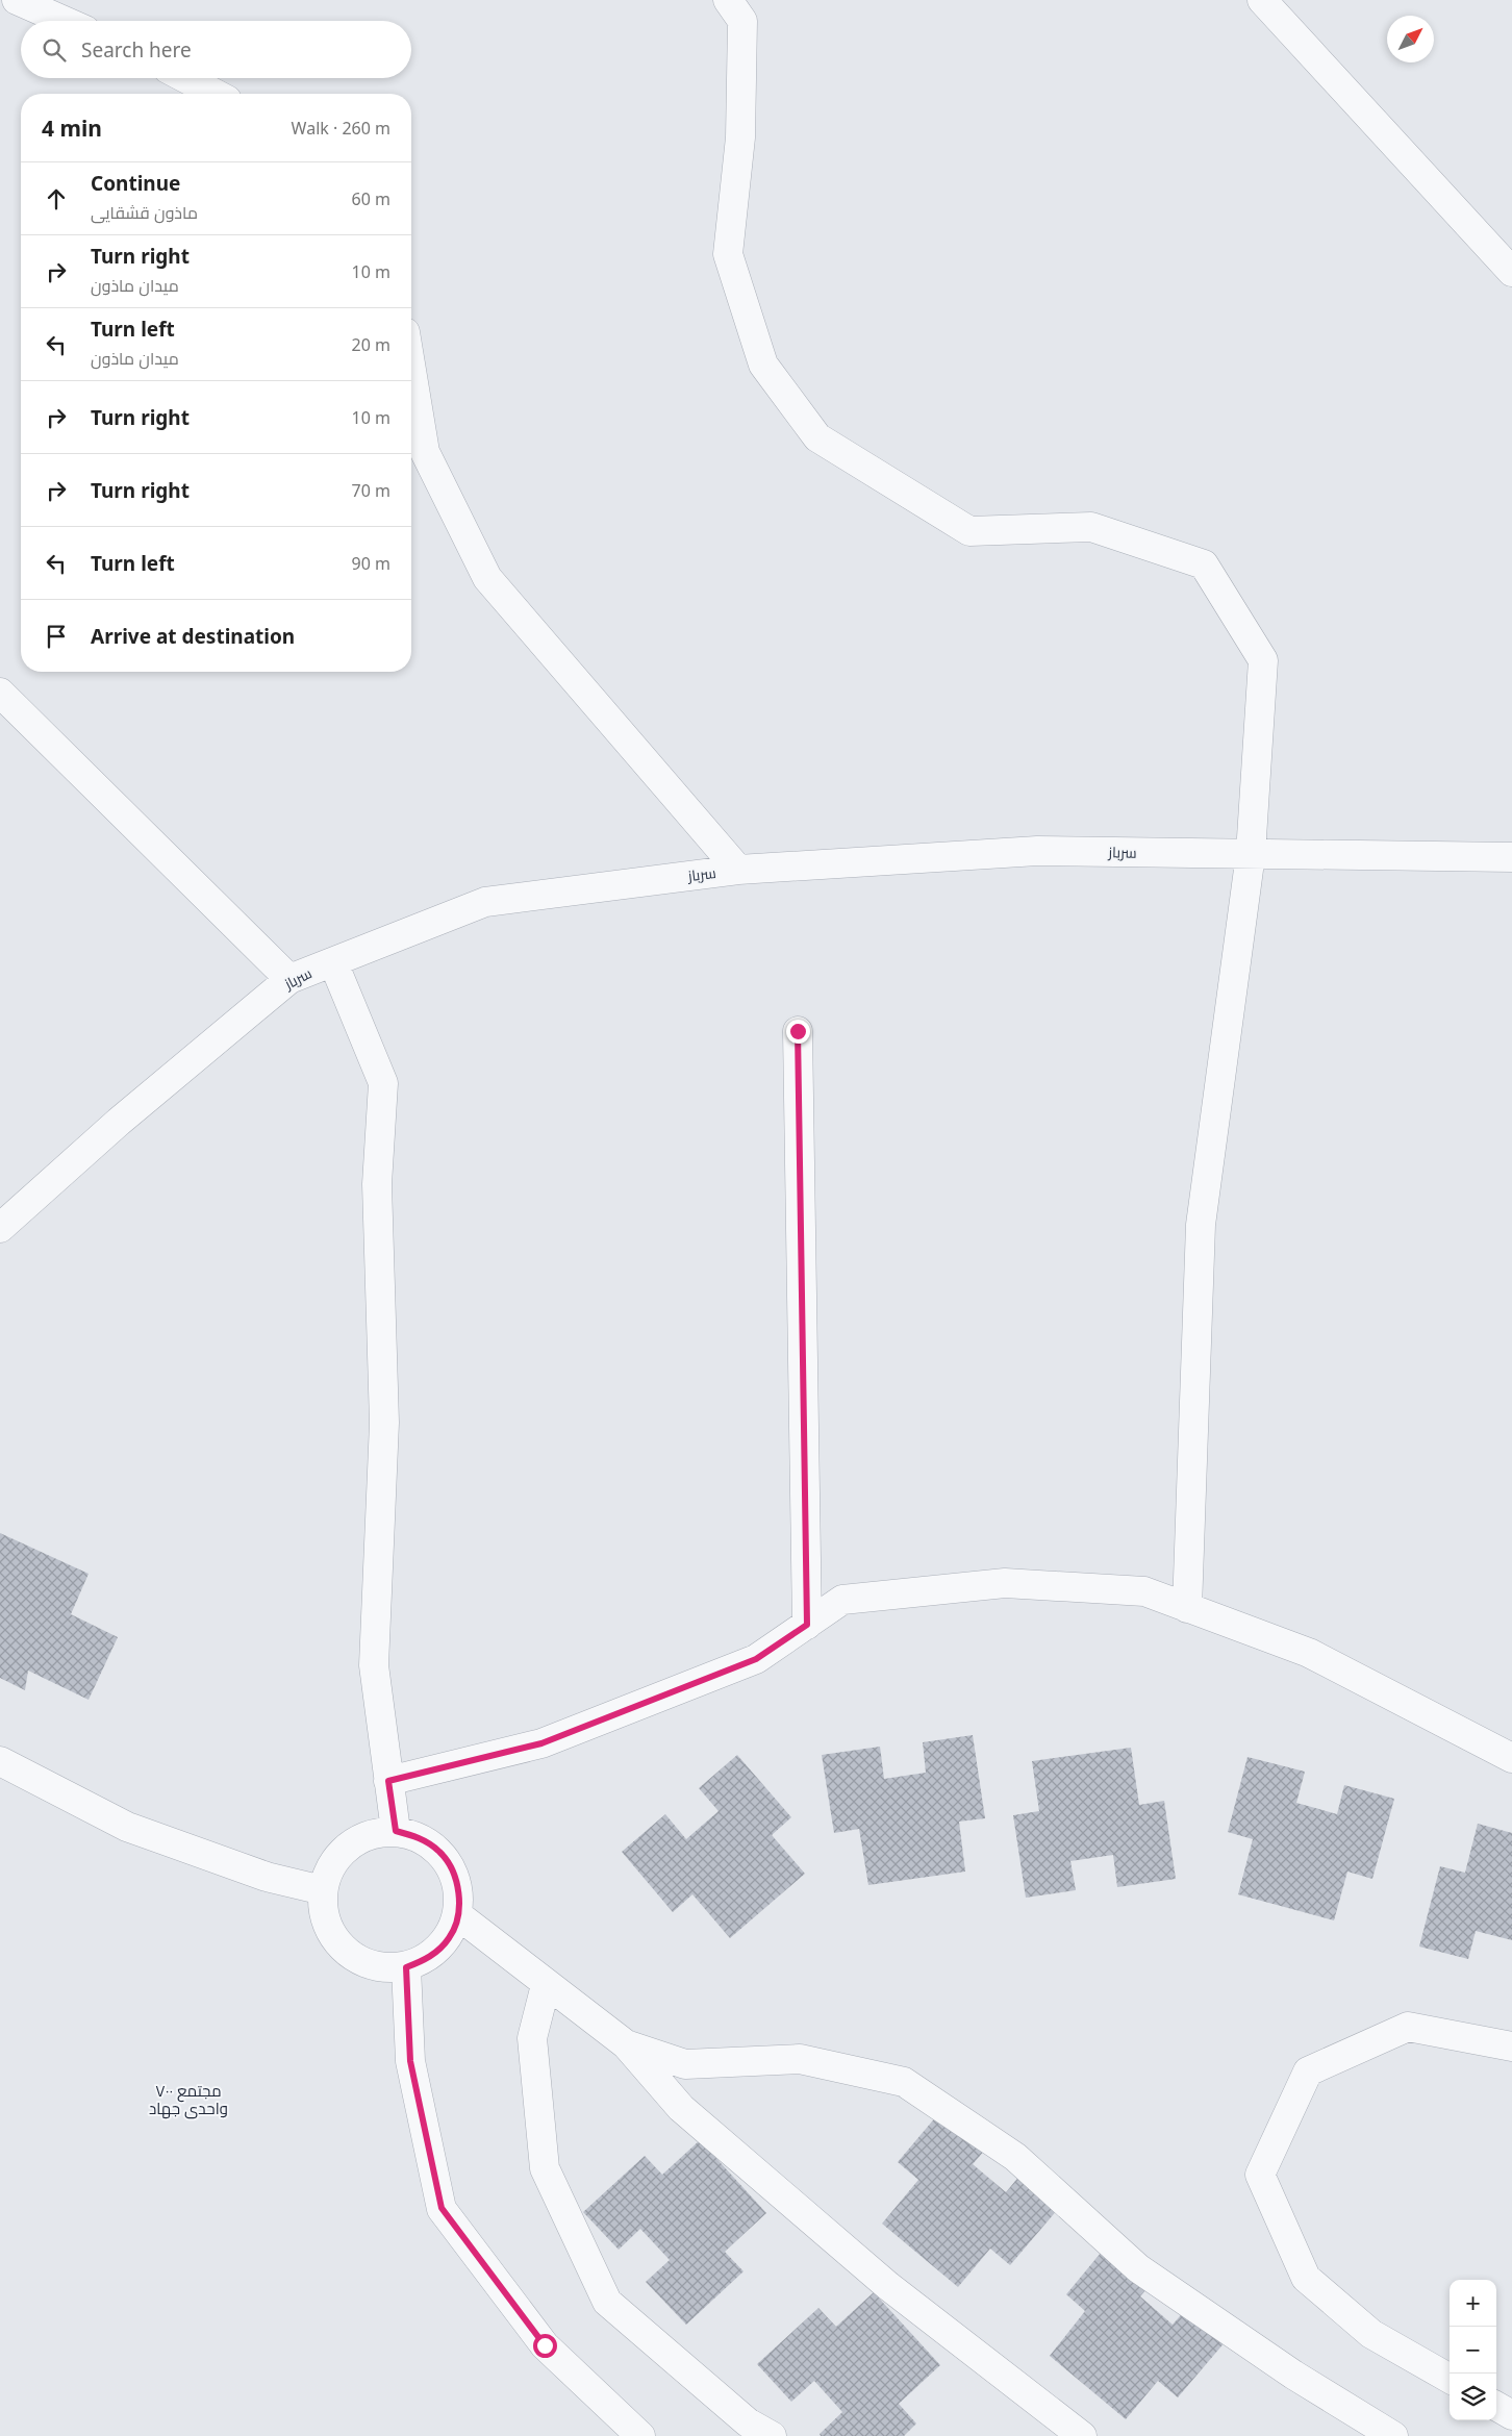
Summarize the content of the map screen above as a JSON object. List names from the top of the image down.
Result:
{
  "streets": {
    "street": ["سرباز"]
  },
  "districts": ["مجتمع ۷۰۰ واحدی جهاد"],
  "north": "top right",
  "page": {
    "search": "Search here",
    "heading": ["4 min", "Walk · 260 m"],
    "list": [
      ["Continue", "ماذون قشقایی", "60 m"],
      ["Turn right", "میدان ماذون", "10 m"],
      ["Turn left", "میدان ماذون", "20 m"],
      ["Turn right", "10 m"],
      ["Turn right", "70 m"],
      ["Turn left", "90 m"],
      "Arrive at destination"
    ],
    "map_buttons": ["+", "−"]
  }
}
